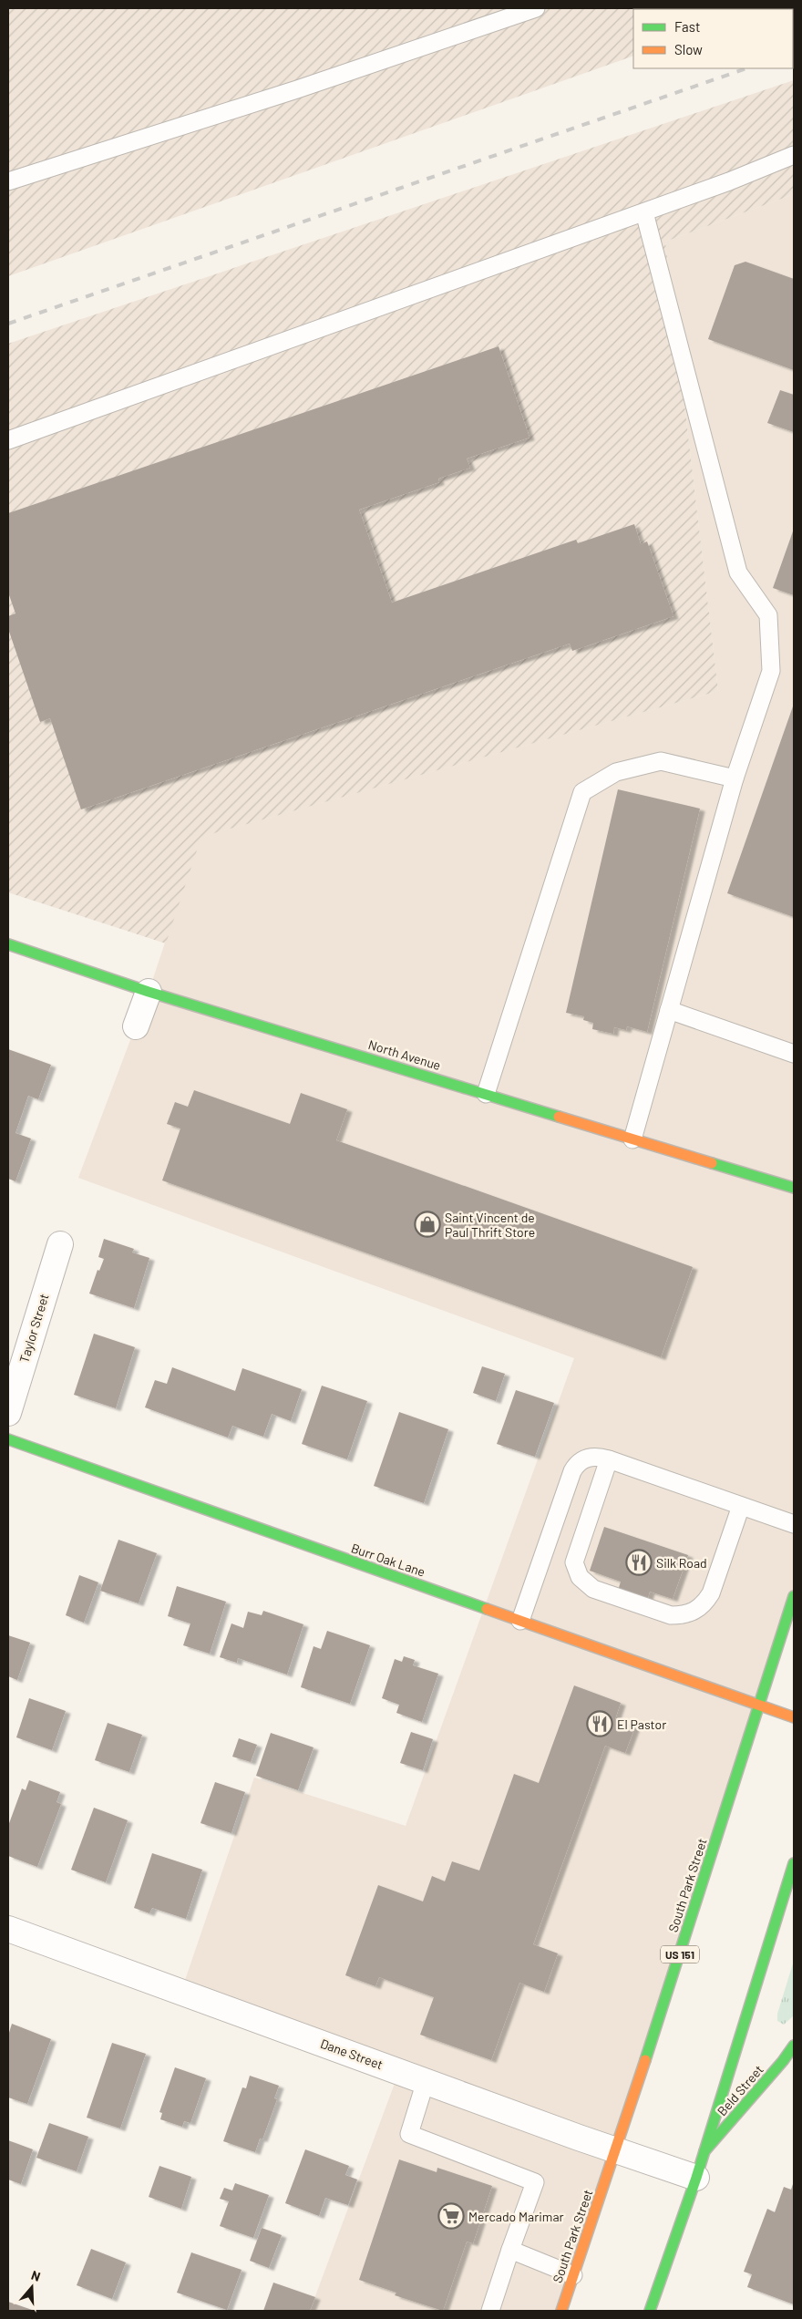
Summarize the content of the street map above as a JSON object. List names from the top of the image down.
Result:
{
  "streets": {
    "street": [
      "North Avenue",
      "Taylor Street",
      "Burr Oak Lane",
      "South Park Street",
      "US 151",
      "Dane Street",
      "Beld Street"
    ]
  },
  "crossings": [
    ["Burr Oak Lane", "South Park Street"],
    ["South Park Street", "Dane Street"]
  ],
  "places": {
    "shop": ["Saint Vincent de Paul Thrift Store"],
    "restaurant": ["Silk Road", "El Pastor"],
    "supermarket": ["Mercado Marimar"]
  },
  "legend": ["Fast", "Slow"],
  "north": "top"
}
